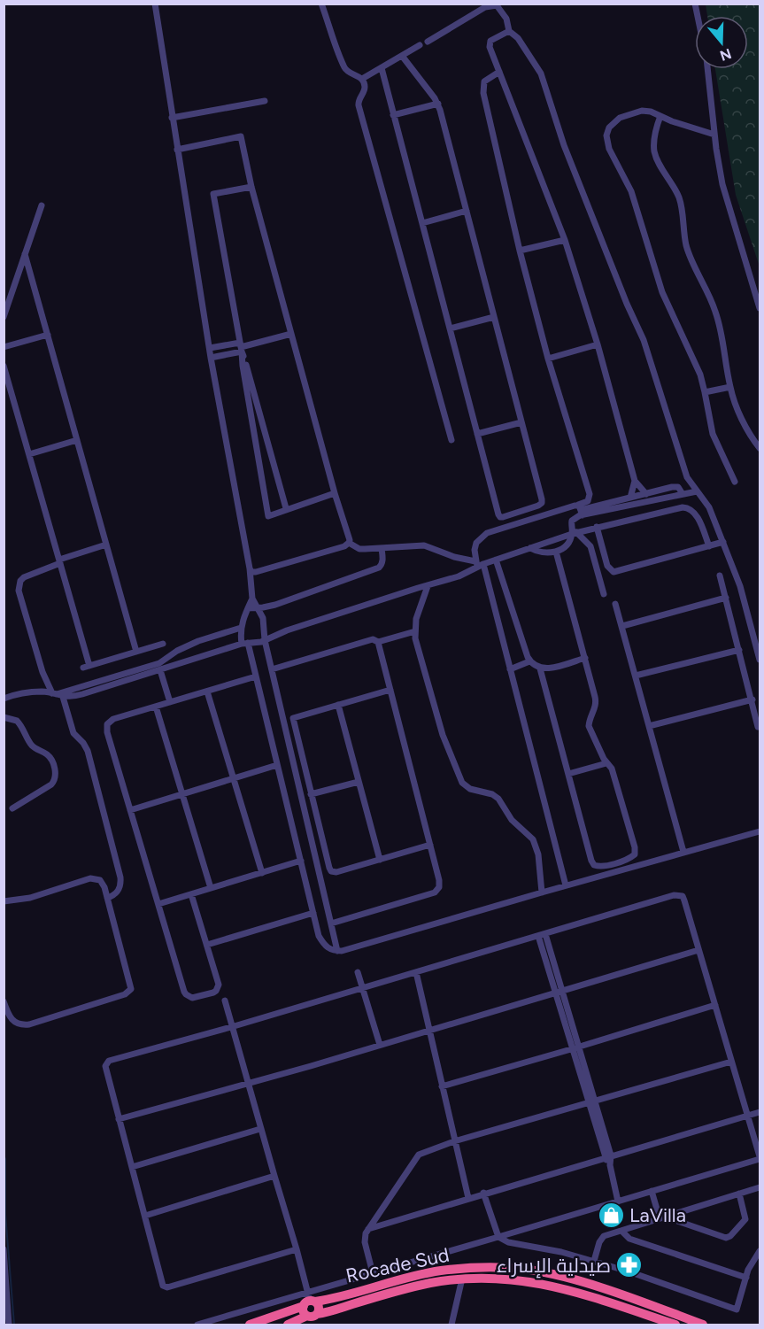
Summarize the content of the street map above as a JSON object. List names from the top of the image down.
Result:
{
  "streets": {
    "highway": ["Rocade Sud"]
  },
  "places": {
    "shop": ["LaVilla"],
    "pharmacy": ["صيدلية الإسراء"]
  },
  "north": "bottom"
}
